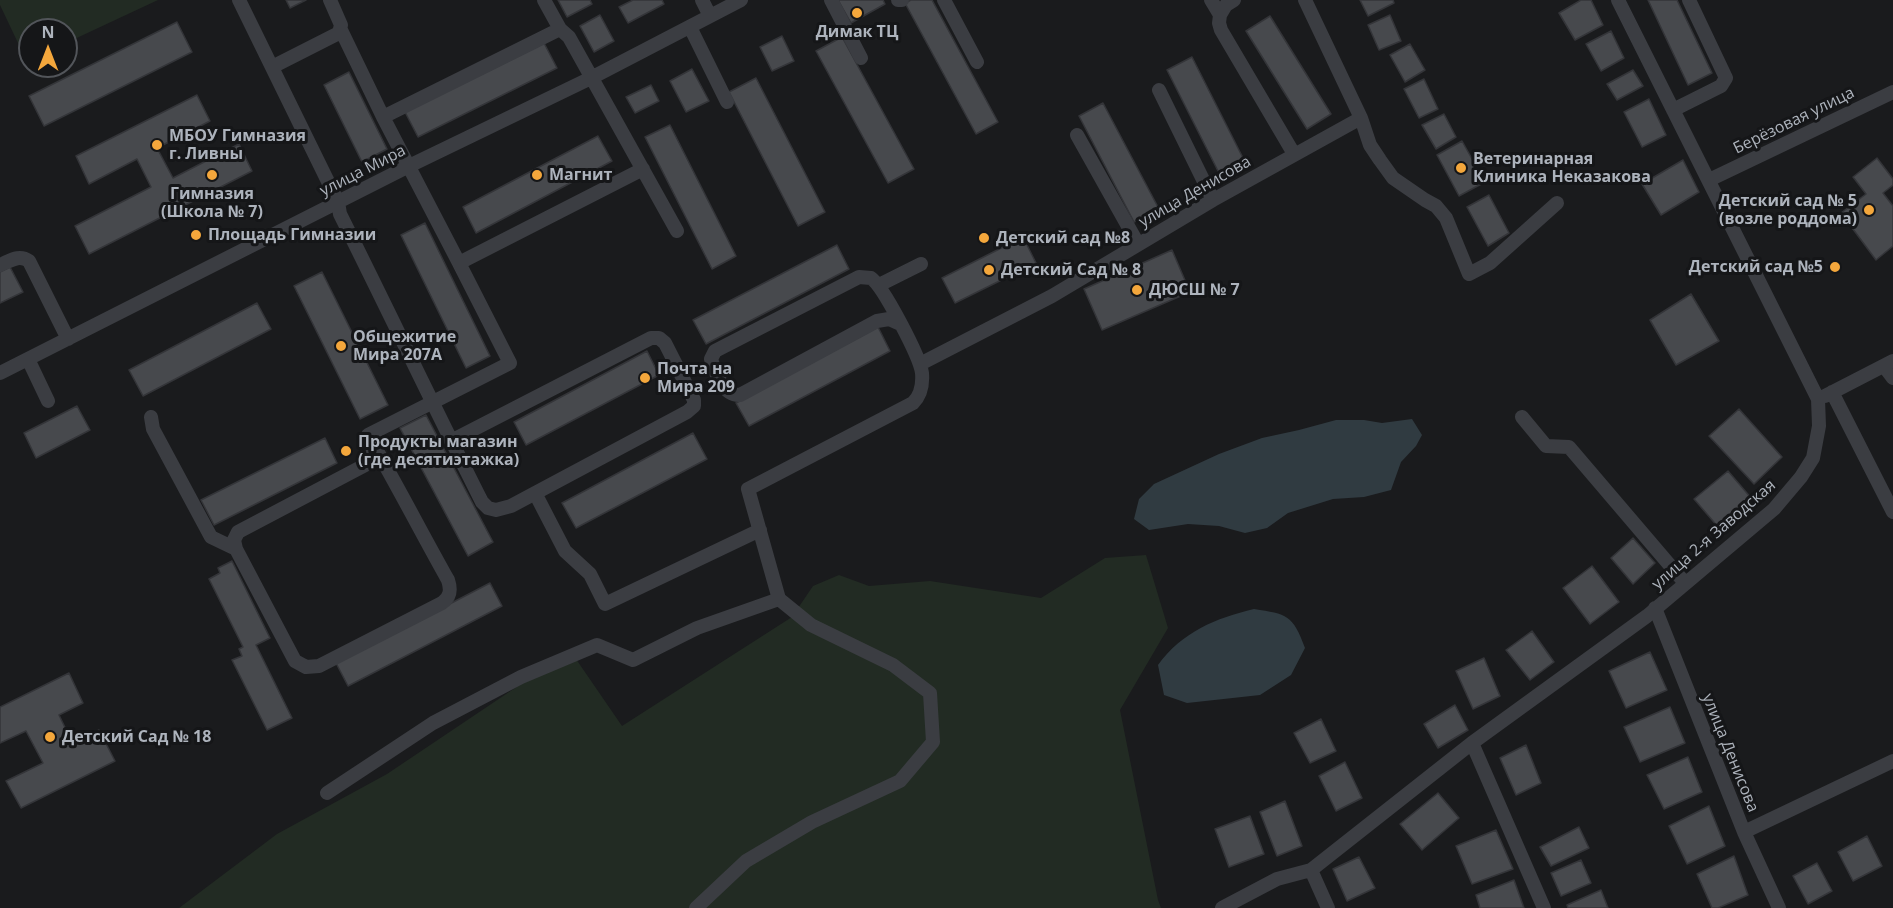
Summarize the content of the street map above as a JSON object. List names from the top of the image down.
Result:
{
  "streets": {
    "street": [
      "Берёзовая улица",
      "улица Мира",
      "улица Денисова",
      "улица 2-я Заводская"
    ]
  },
  "crossings": [
    ["Берёзовая улица", "улица 2-я Заводская"],
    ["улица Денисова", "улица 2-я Заводская"]
  ],
  "places": [
    "Димак ТЦ",
    "МБОУ Гимназия г. Ливны",
    "Ветеринарная Клиника Неказакова",
    "Гимназия (Школа № 7)",
    "Магнит",
    "Детский сад № 5 (возле роддома)",
    "Площадь Гимназии",
    "Детский сад №8",
    "Детский сад №5",
    "Детский Сад № 8",
    "ДЮСШ № 7",
    "Общежитие Мира 207А",
    "Почта на Мира 209",
    "Продукты магазин (где десятиэтажка)",
    "Детский Сад № 18"
  ],
  "north": "top"
}
